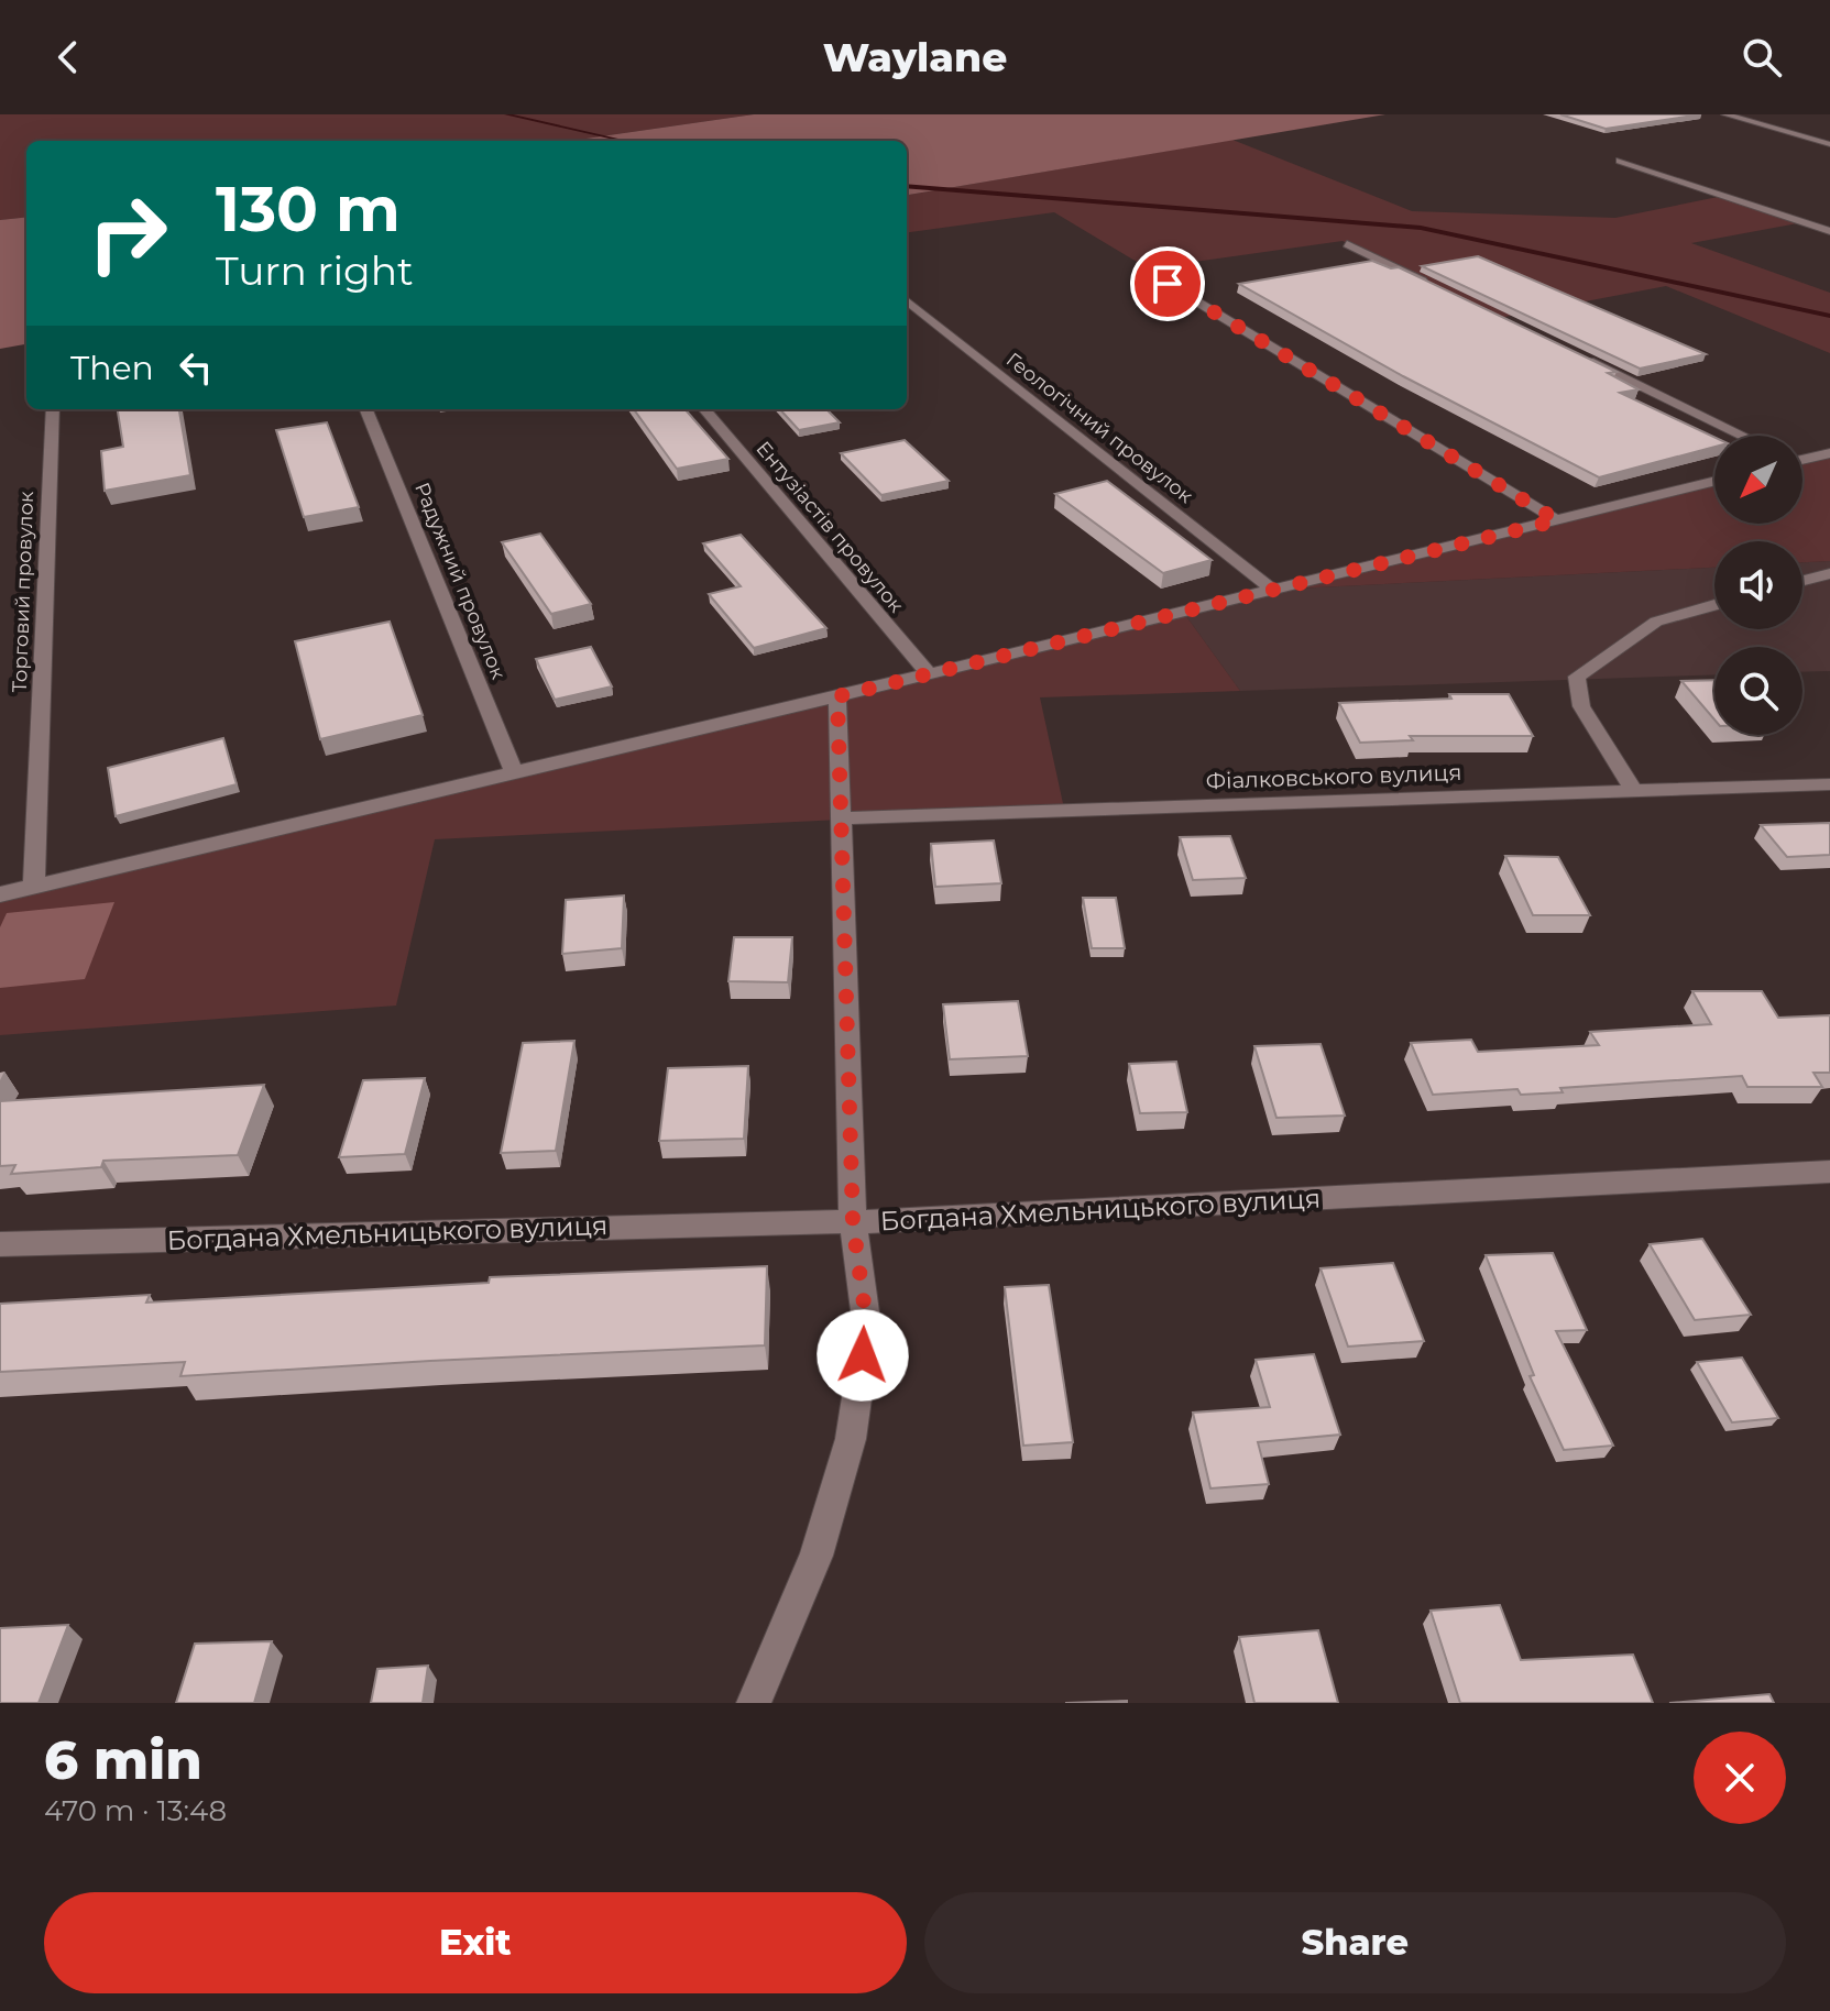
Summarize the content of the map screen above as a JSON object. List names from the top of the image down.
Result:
{
  "streets": {
    "street": [
      "Геологічний провулок",
      "Ентузіастів провулок",
      "Радужний провулок",
      "Торговий провулок",
      "Фіалковського вулиця",
      "Богдана Хмельницького вулиця"
    ]
  },
  "north": "bottom left",
  "page": {
    "header": "Waylane",
    "turn": ["130 m", "Turn right"],
    "then": "Then",
    "heading": ["6 min", "470 m · 13:48"],
    "buttons": ["Exit", "Share"]
  }
}
